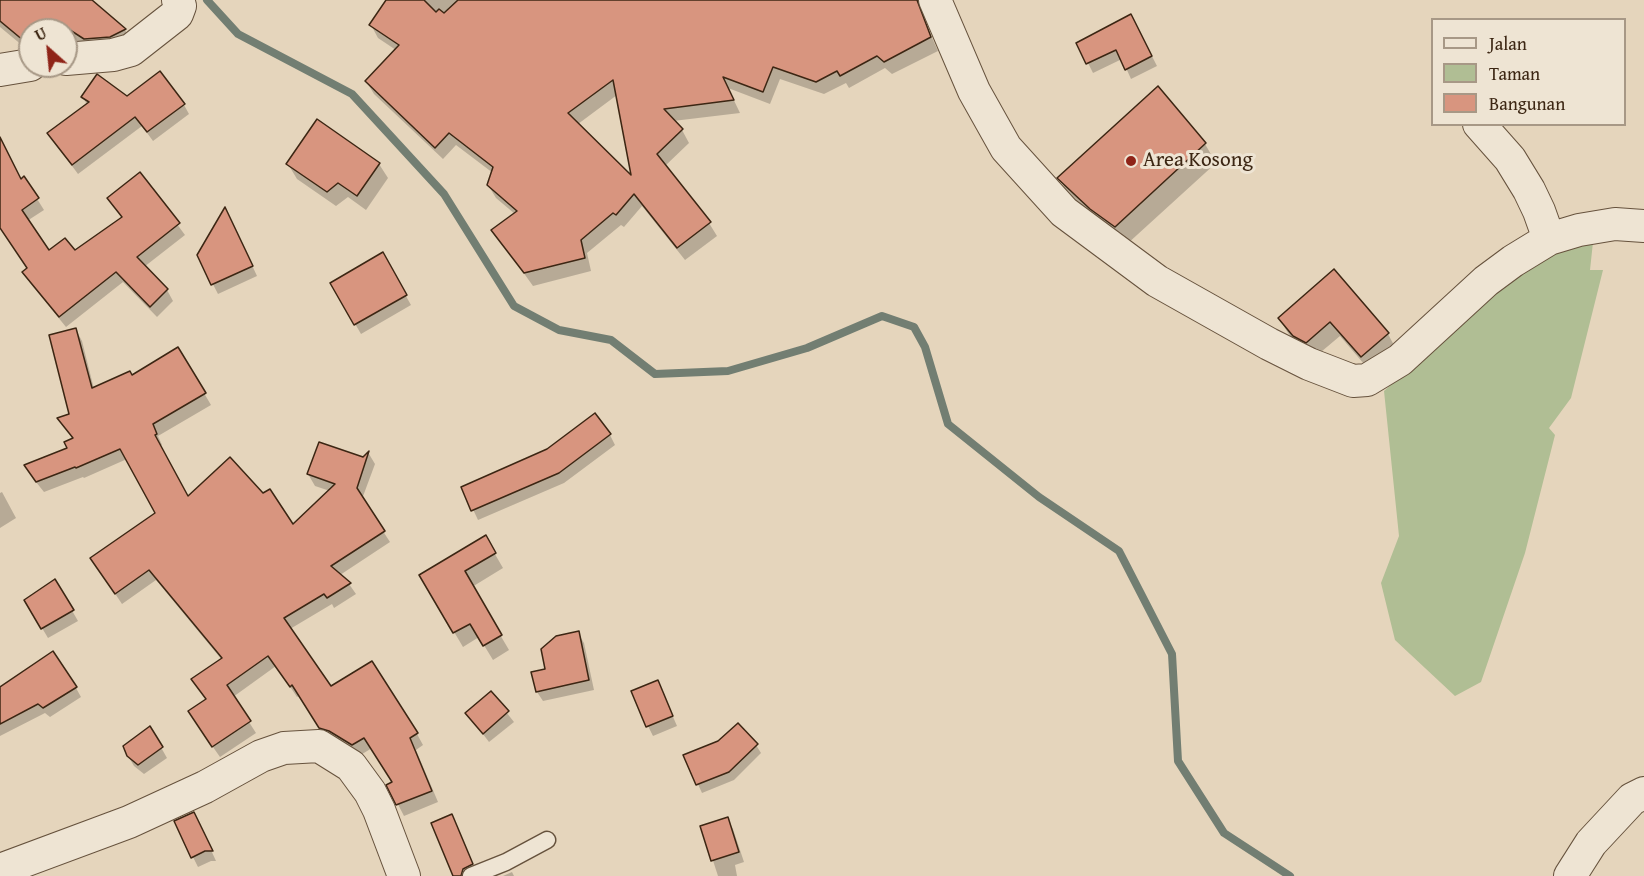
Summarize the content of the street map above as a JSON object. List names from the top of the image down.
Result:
{
  "places": ["Area Kosong"],
  "legend": ["Jalan", "Taman", "Bangunan"],
  "north": "top left"
}
